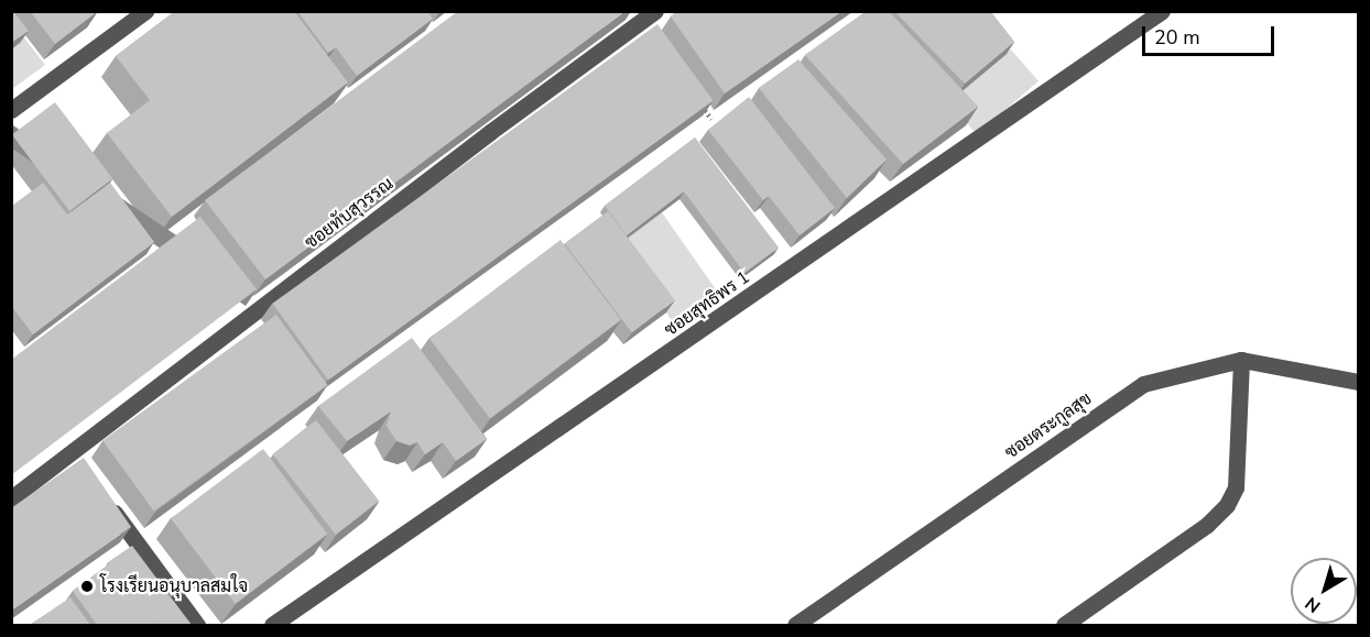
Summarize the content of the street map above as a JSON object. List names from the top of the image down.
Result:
{
  "streets": {
    "street": ["ซอยทับสุวรรณ", "ซอยสุทธิพร 1", "ซอยตระกูลสุข"]
  },
  "places": ["โรงเรียนอนุบาลสมใจ"],
  "scale_bar": "20 m",
  "north": "bottom left"
}
